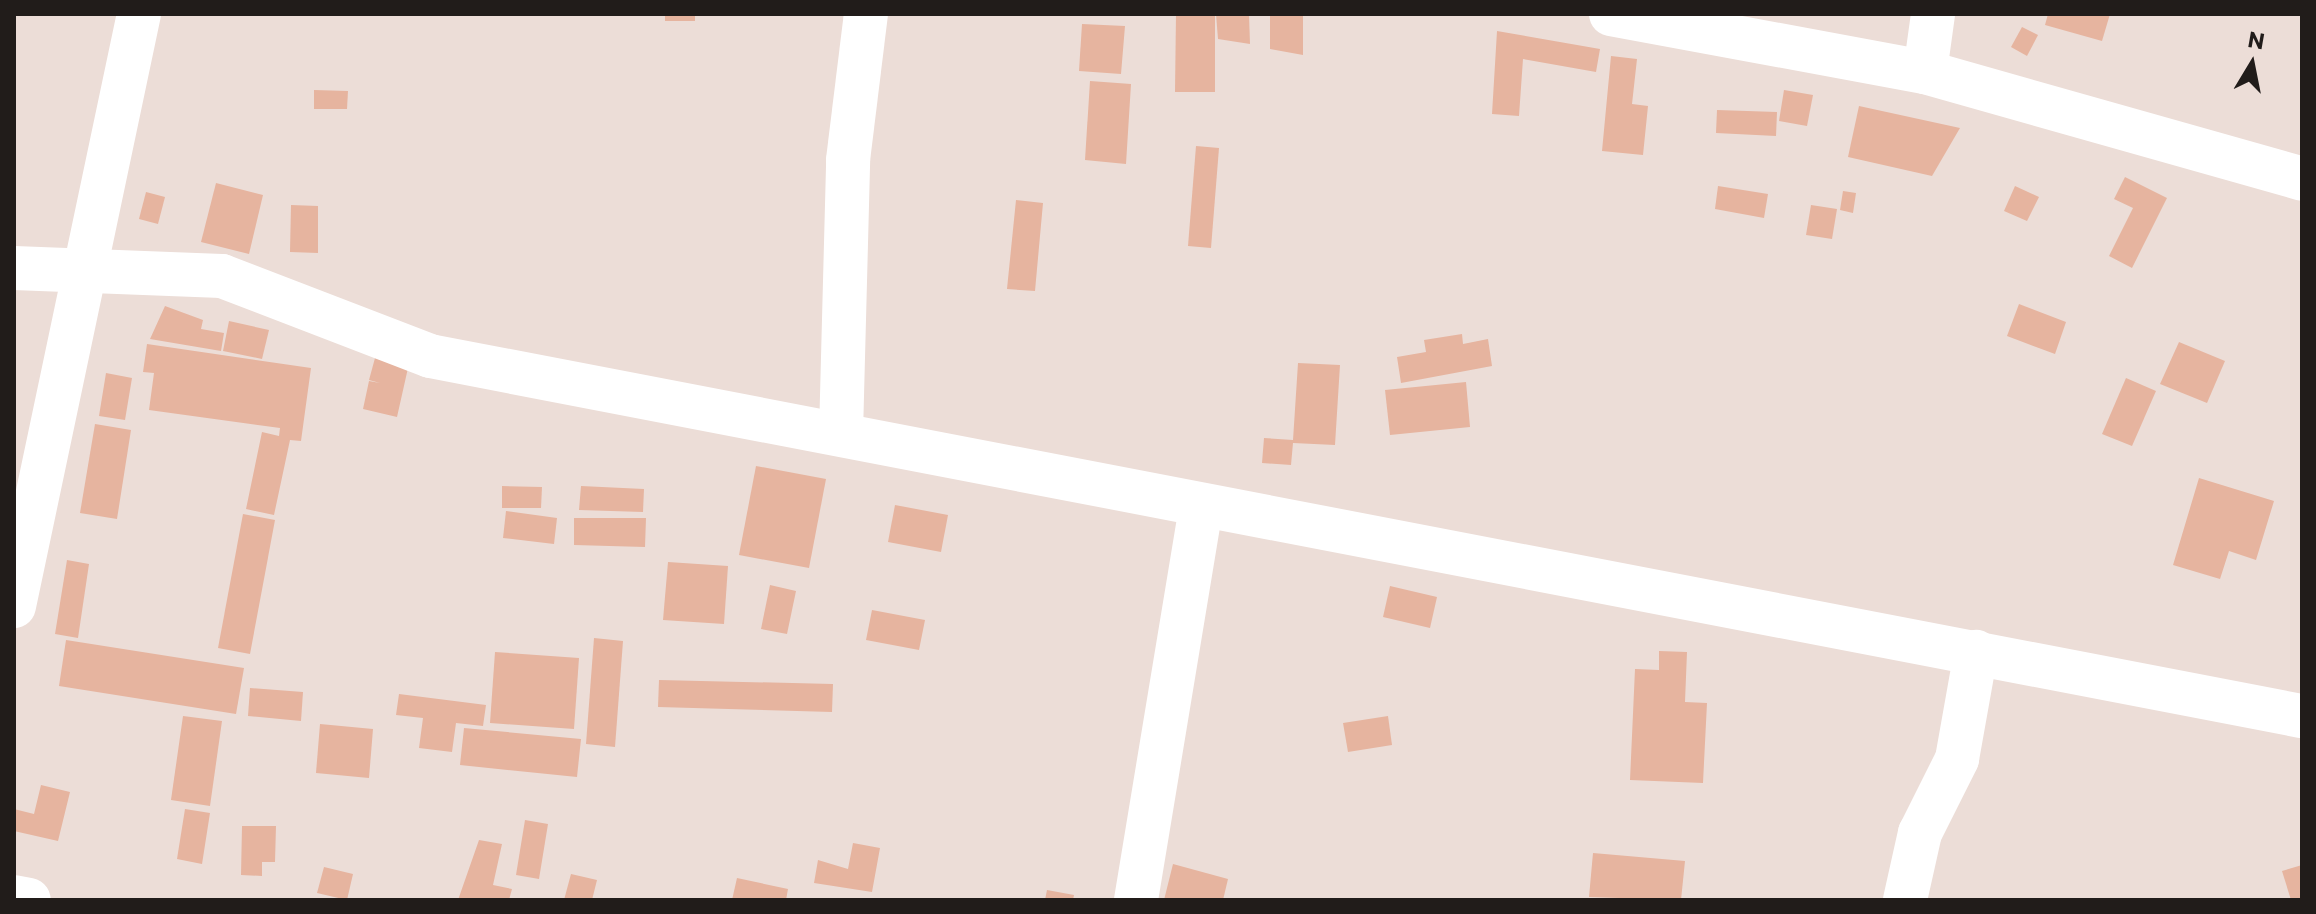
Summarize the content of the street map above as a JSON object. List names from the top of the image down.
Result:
{
  "north": "top"
}
